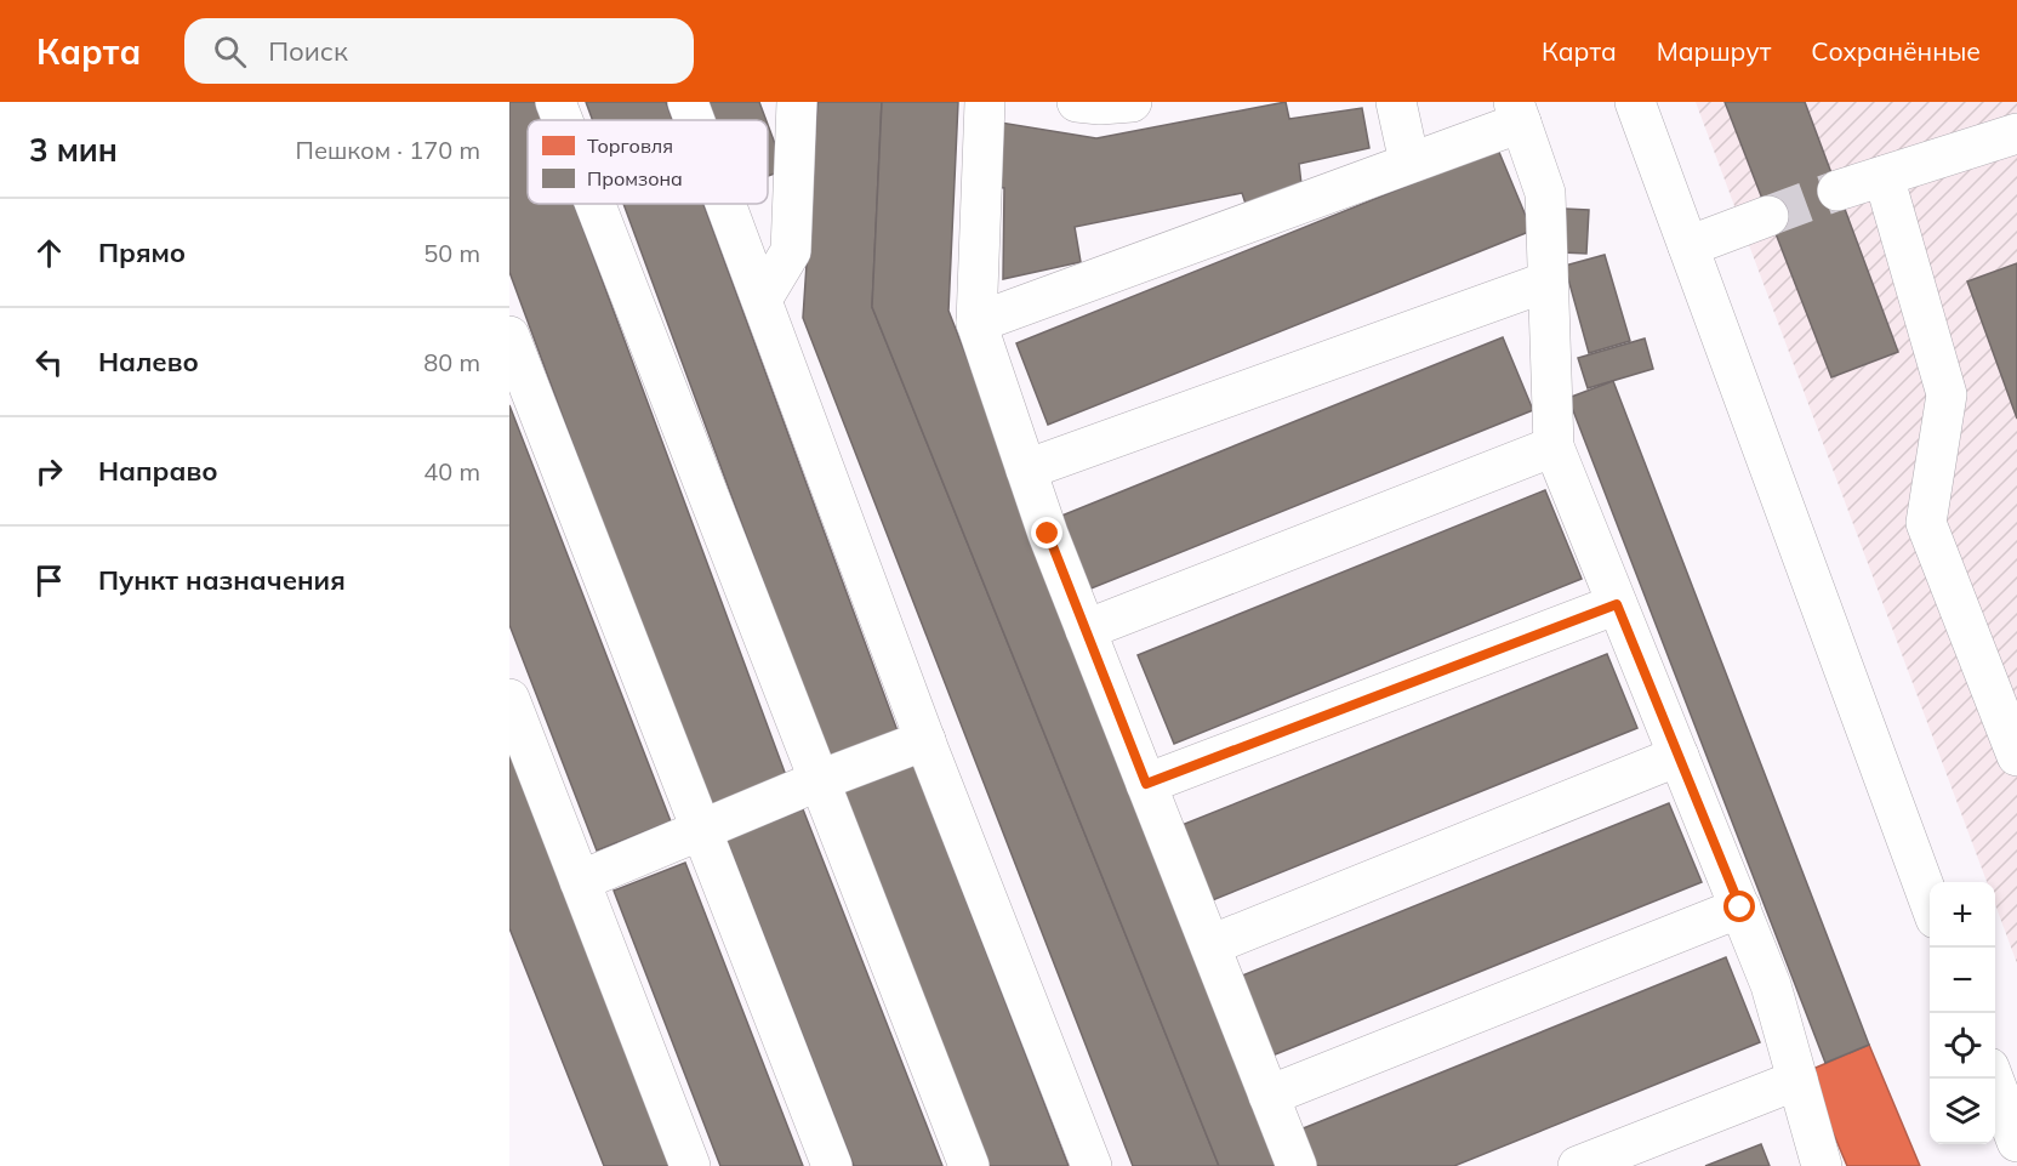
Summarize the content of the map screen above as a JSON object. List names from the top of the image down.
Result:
{
  "legend": ["Торговля", "Промзона"],
  "page": {
    "header": "Карта",
    "search": "Поиск",
    "nav": ["Карта", "Маршрут", "Сохранённые"],
    "heading": ["3 мин", "Пешком · 170 m"],
    "list": [
      ["Прямо", "50 m"],
      ["Налево", "80 m"],
      ["Направо", "40 m"],
      "Пункт назначения"
    ],
    "map_buttons": ["+", "−"]
  }
}
